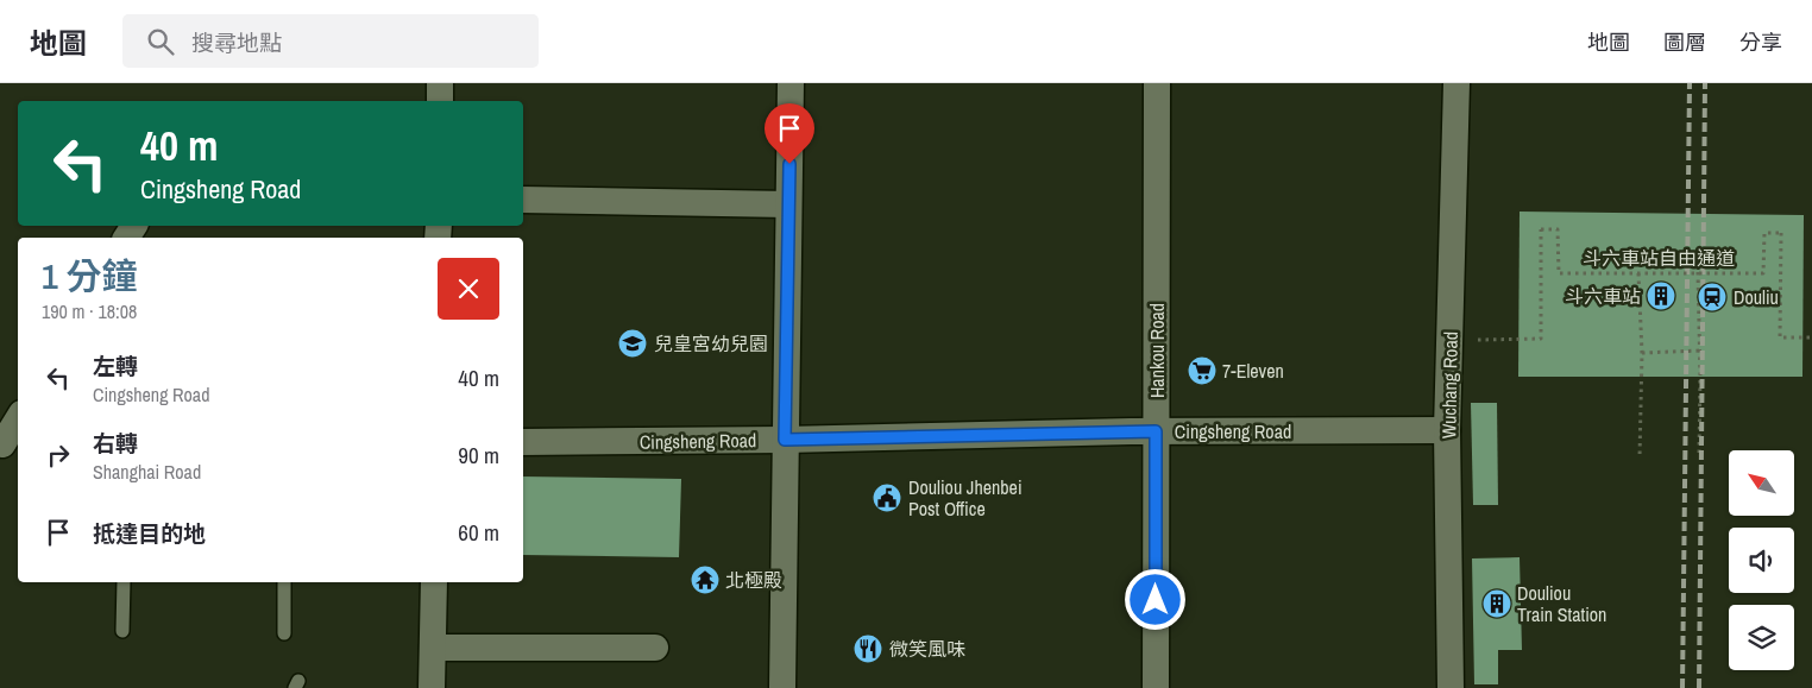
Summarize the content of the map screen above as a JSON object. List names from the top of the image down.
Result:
{
  "streets": {
    "street": ["Hankou Road", "Wuchang Road", "Cingsheng Road"],
    "path": ["斗六車站自由通道"]
  },
  "crossings": [
    ["斗六車站自由通道", "Wuchang Road"],
    ["Hankou Road", "Cingsheng Road"],
    ["Wuchang Road", "Cingsheng Road"]
  ],
  "places": {
    "building": ["斗六車站", "Douliou Train Station"],
    "station": ["Douliu"],
    "school or university": ["兒皇宮幼兒園"],
    "supermarket": ["7-Eleven"],
    "public building": ["Douliou Jhenbei Post Office"],
    "temple": ["北極殿"],
    "restaurant": ["微笑風味"]
  },
  "north": "top left",
  "page": {
    "header": "地圖",
    "search": "搜尋地點",
    "nav": ["地圖", "圖層", "分享"],
    "turn": ["40 m", "Cingsheng Road"],
    "heading": ["1 分鐘", "190 m · 18:08"],
    "list": [
      {
        "name": "左轉",
        "note": "Cingsheng Road",
        "value": "40 m"
      },
      {
        "name": "右轉",
        "note": "Shanghai Road",
        "value": "90 m"
      },
      {
        "name": "抵達目的地",
        "value": "60 m"
      }
    ]
  }
}
